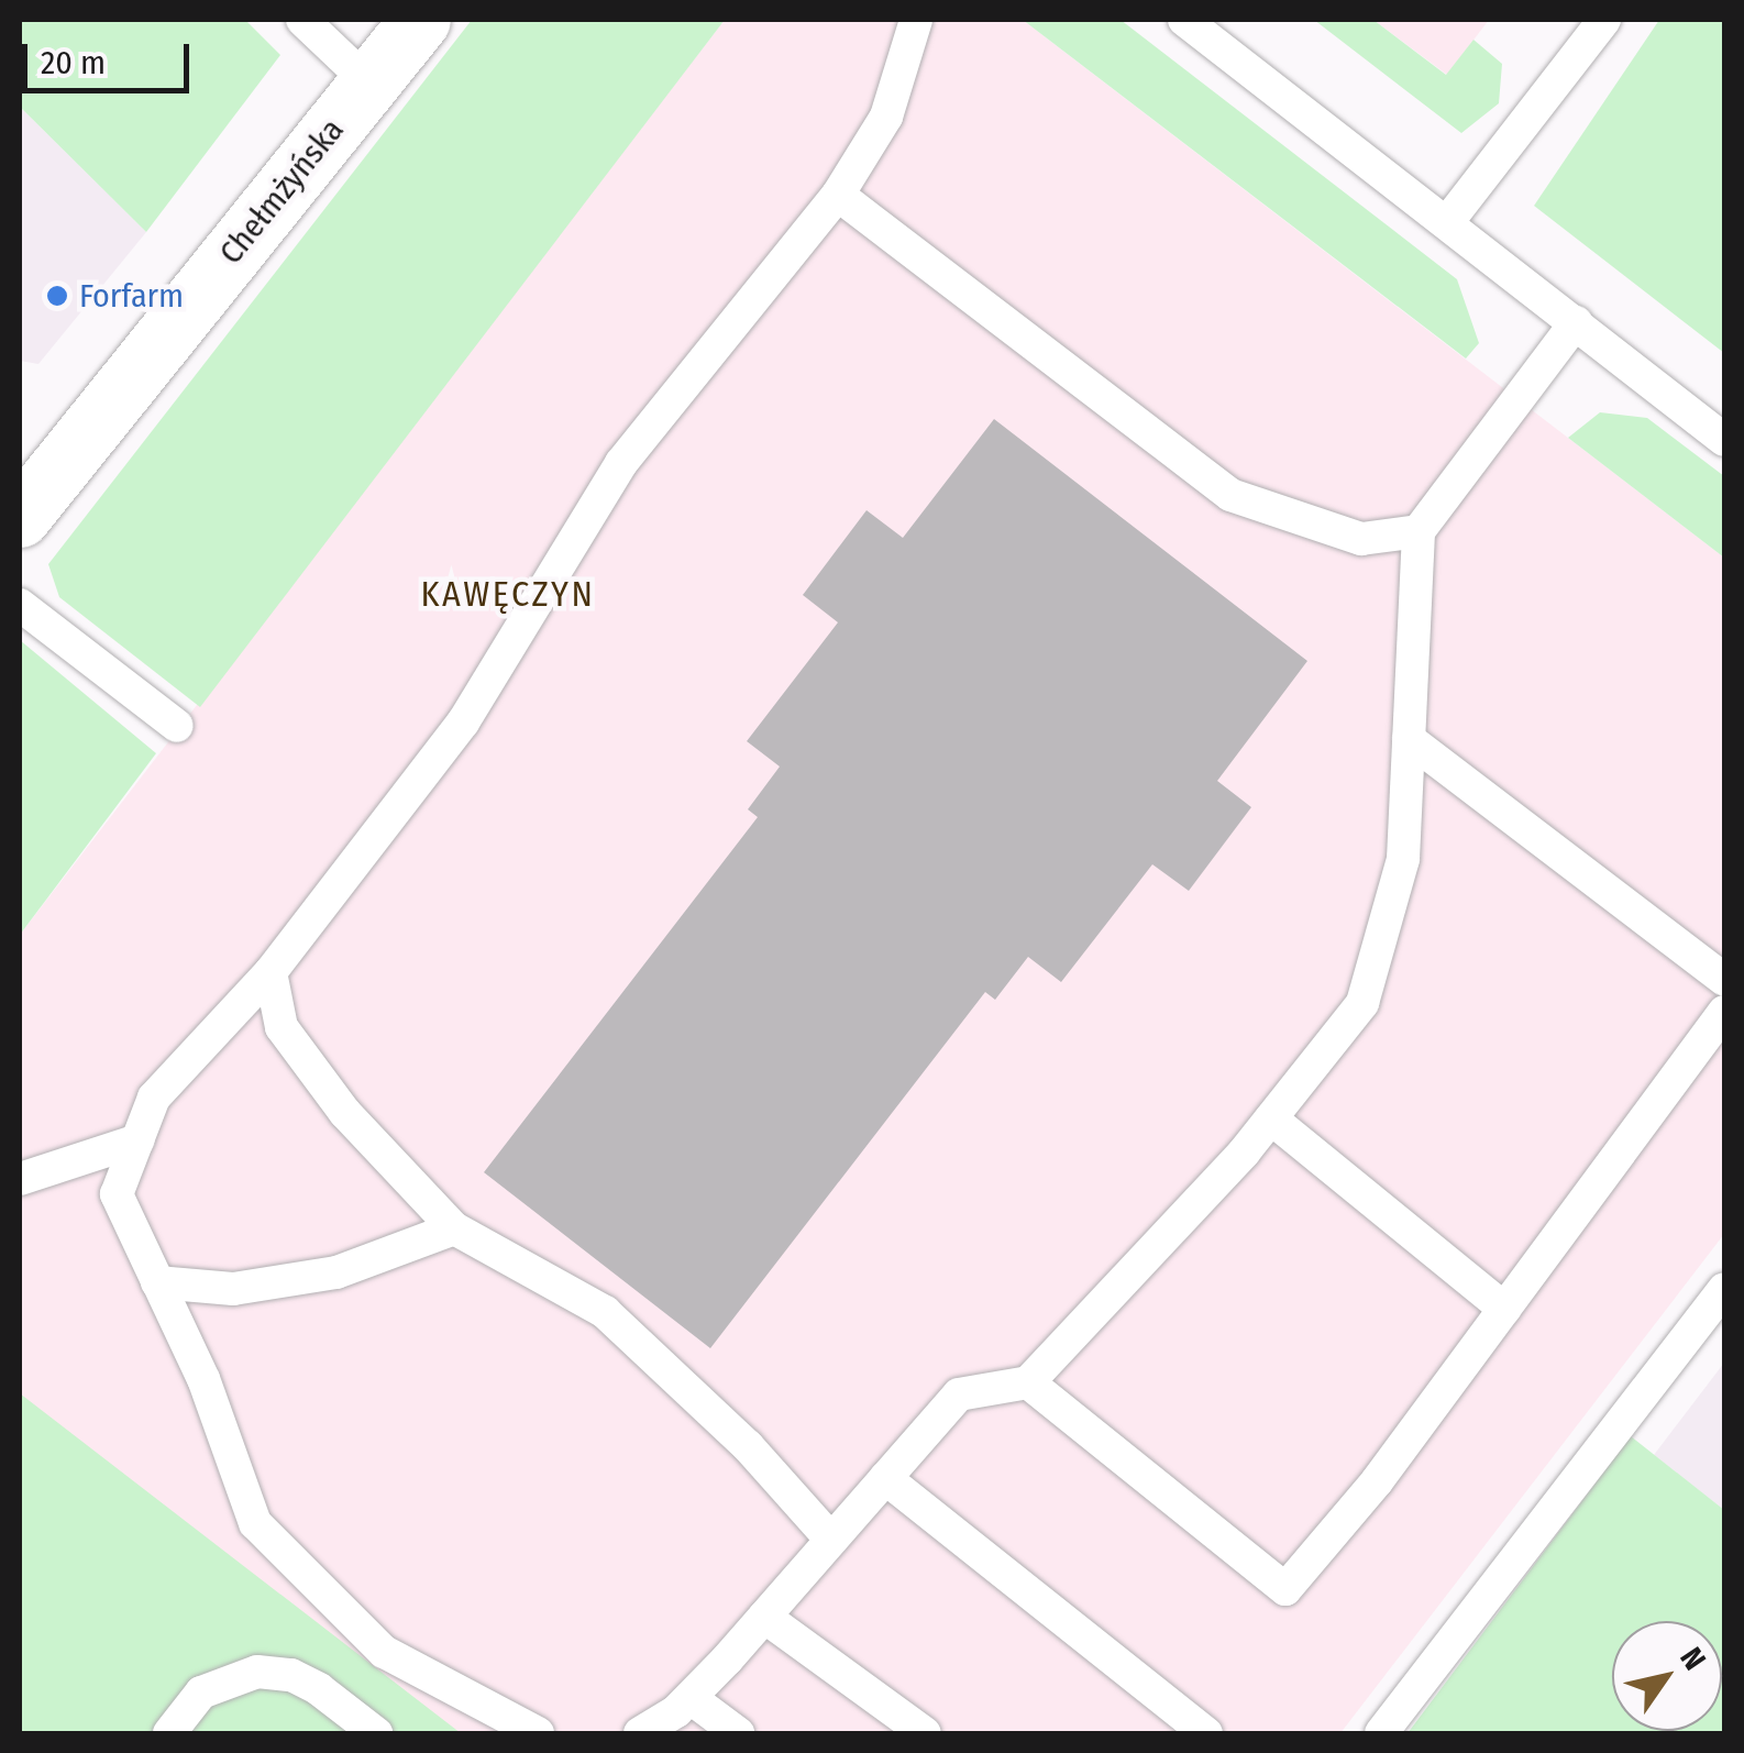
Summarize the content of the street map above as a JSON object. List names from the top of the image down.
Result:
{
  "streets": {
    "street": ["Chełmżyńska"]
  },
  "districts": ["KAWĘCZYN"],
  "places": ["Forfarm"],
  "scale_bar": "20 m",
  "north": "top right"
}
